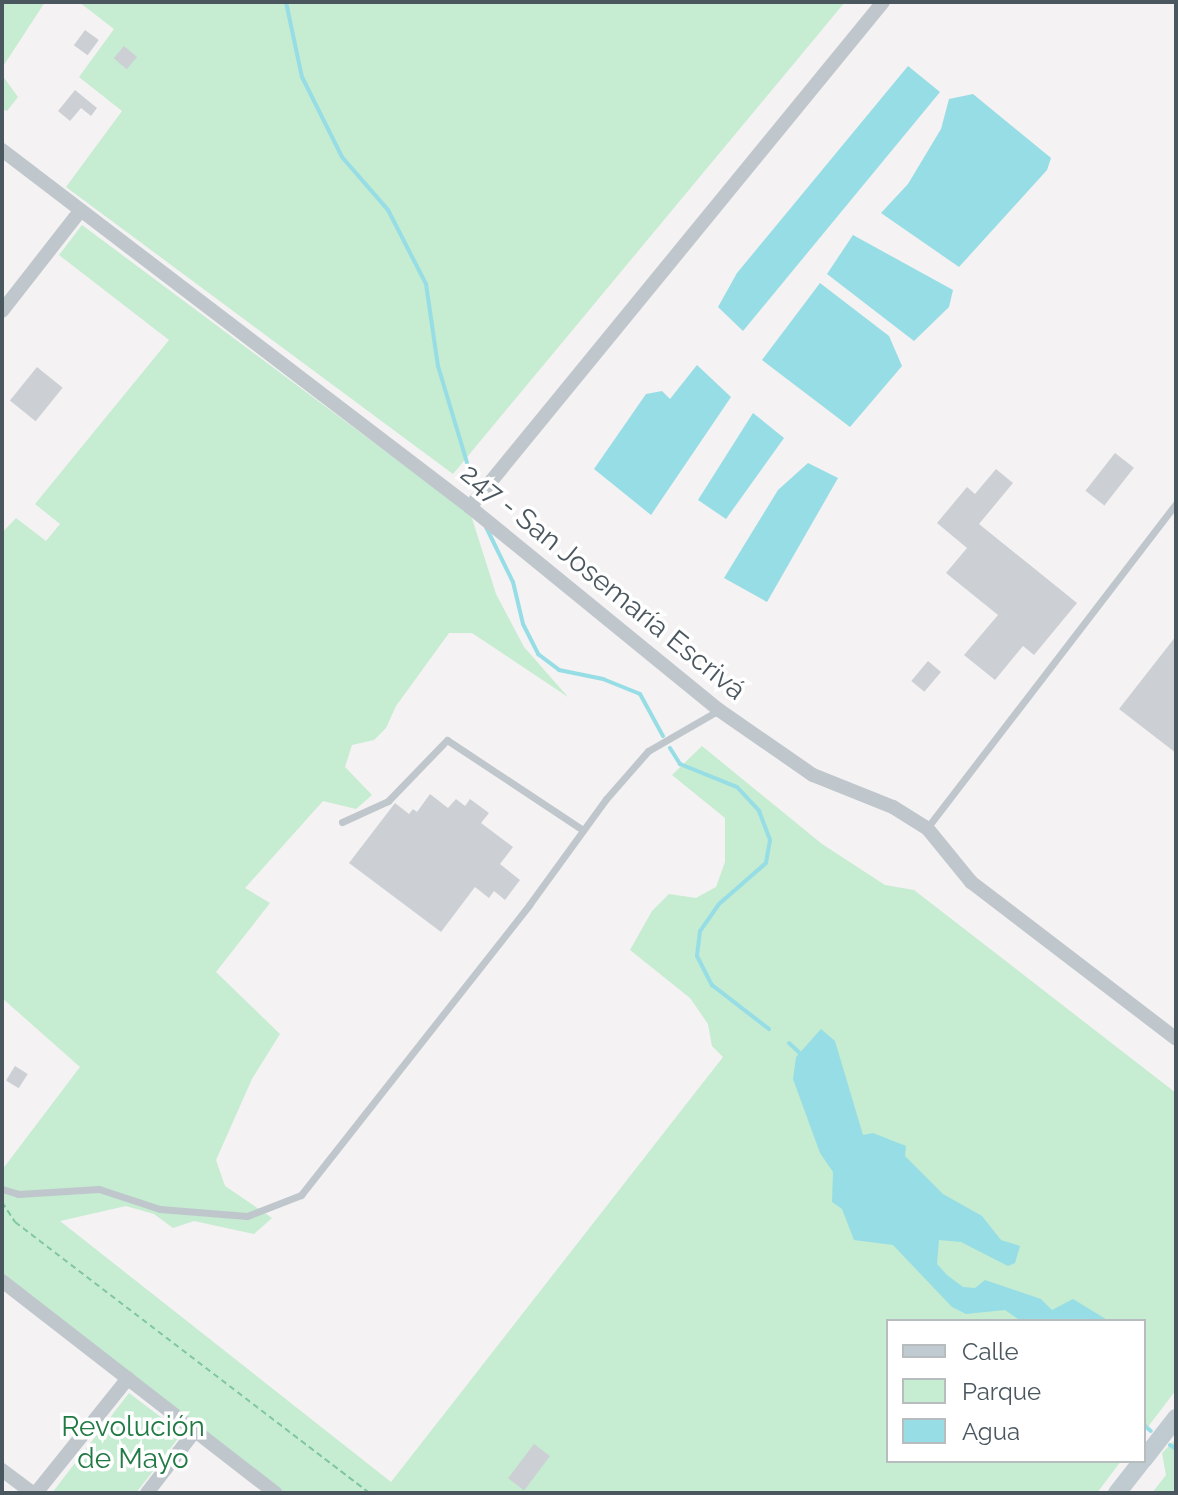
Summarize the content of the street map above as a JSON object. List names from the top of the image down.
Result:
{
  "streets": {
    "street": ["247 - San Josemaría Escrivá"]
  },
  "parks": ["Revolución de Mayo"],
  "legend": ["Calle", "Parque", "Agua"]
}
